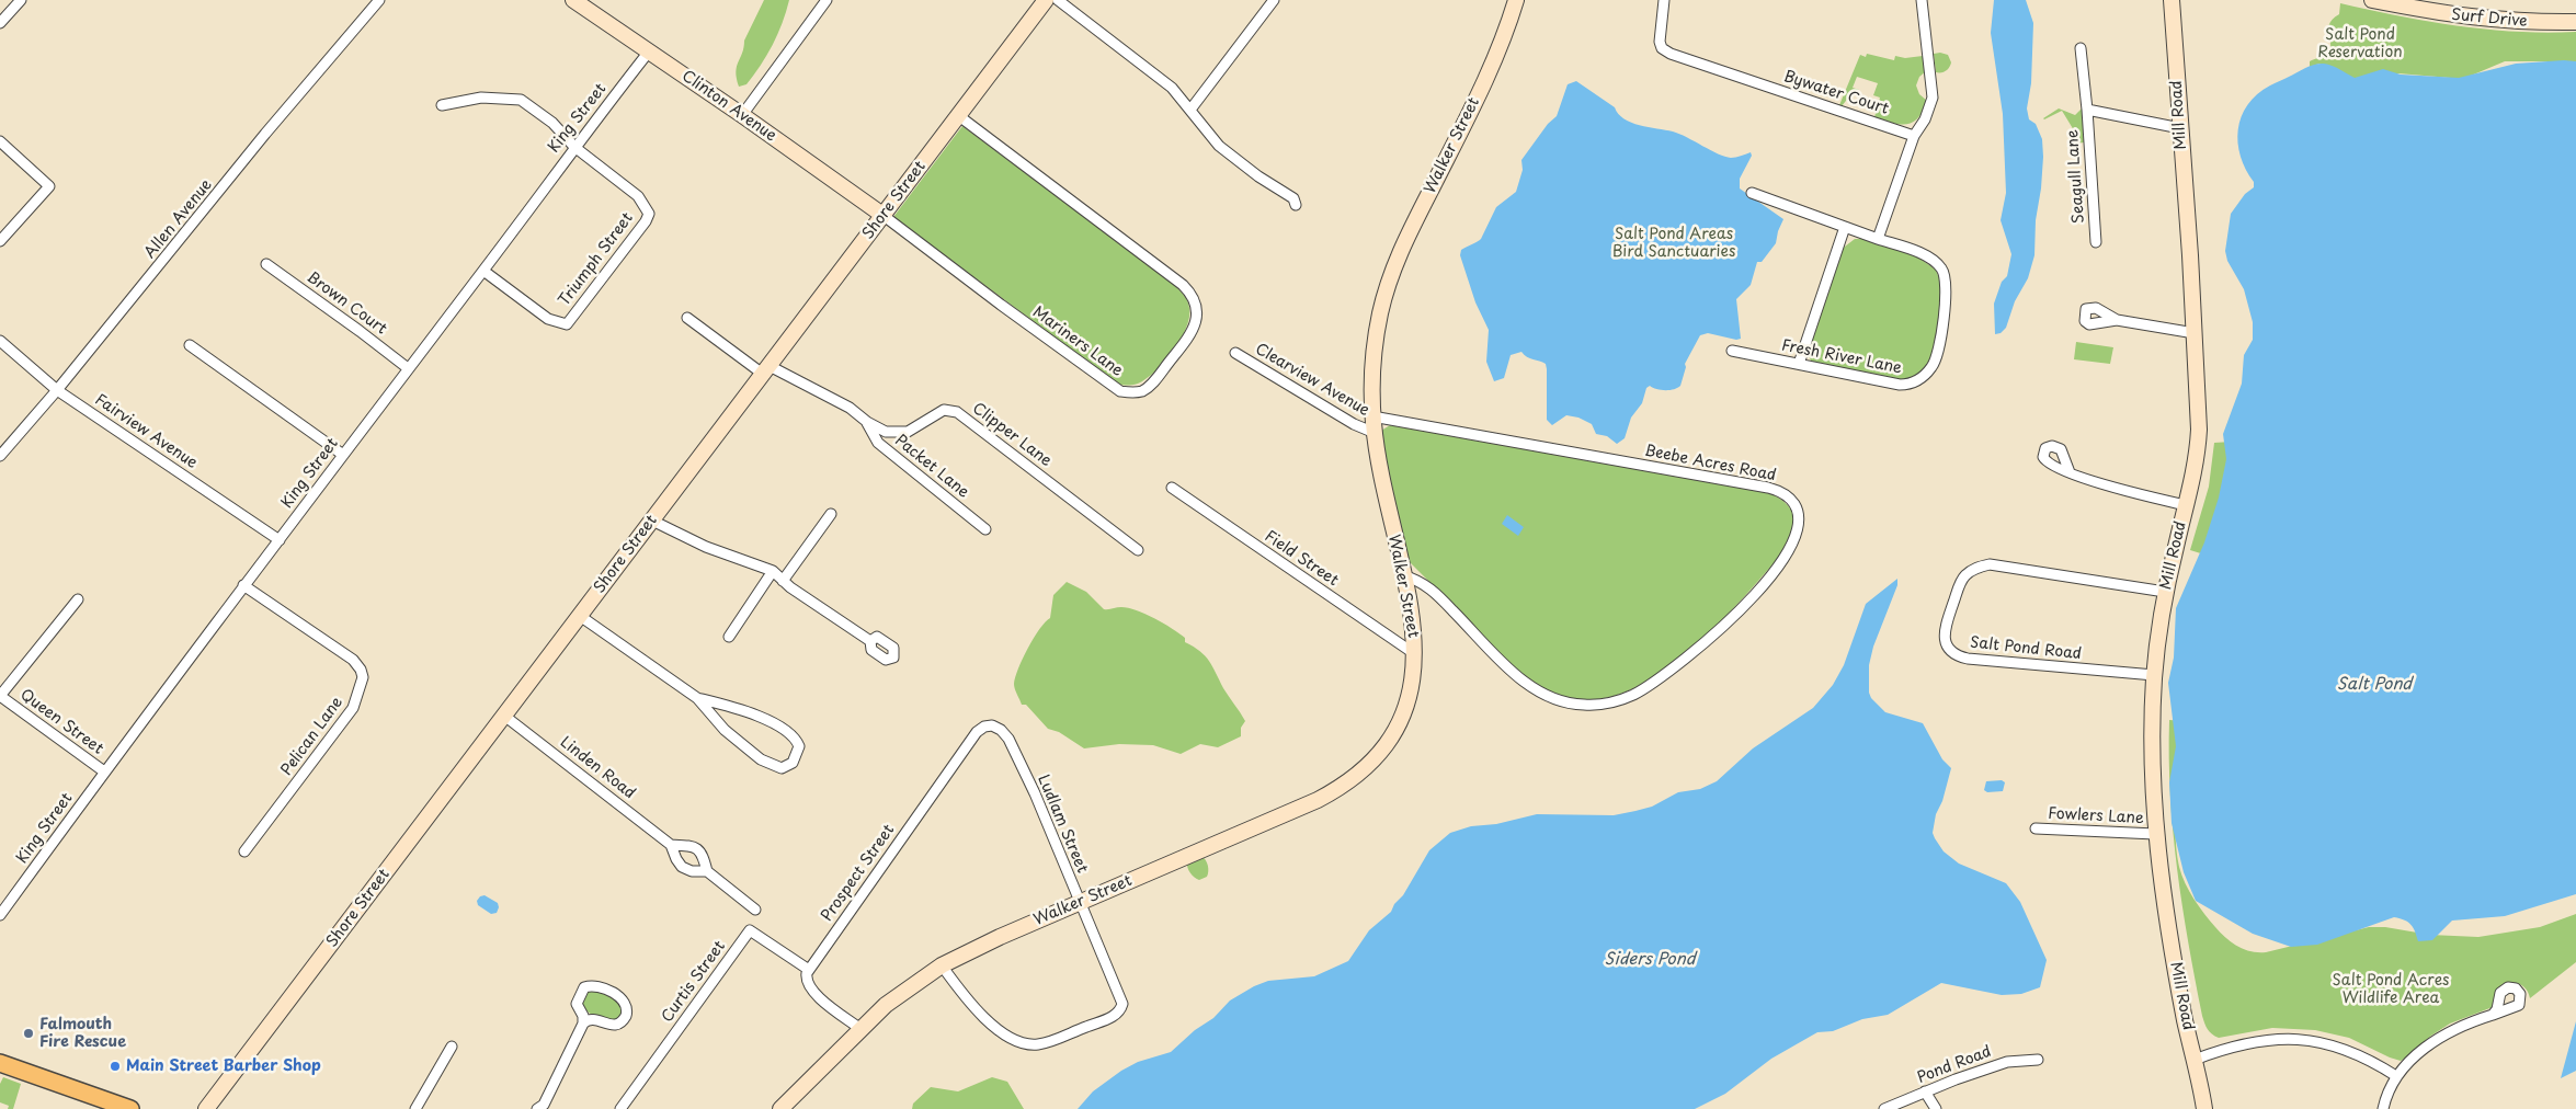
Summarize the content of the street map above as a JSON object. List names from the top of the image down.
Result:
{
  "streets": {
    "street": [
      "Surf Drive",
      "Bywater Court",
      "Clinton Avenue",
      "Mill Road",
      "King Street",
      "Walker Street",
      "Seagull Lane",
      "Shore Street",
      "Allen Avenue",
      "Triumph Street",
      "Brown Court",
      "Mariners Lane",
      "Fresh River Lane",
      "Clearview Avenue",
      "Fairview Avenue",
      "Clipper Lane",
      "Beebe Acres Road",
      "Packet Lane",
      "Field Street",
      "Salt Pond Road",
      "Queen Street",
      "Pelican Lane",
      "Linden Road",
      "Fowlers Lane",
      "Ludlam Street",
      "Prospect Street",
      "Curtis Street",
      "Pond Road"
    ]
  },
  "crossings": [
    ["Clinton Avenue", "King Street"],
    ["Clinton Avenue", "Shore Street"],
    ["Clinton Avenue", "Mariners Lane"],
    ["Mill Road", "Seagull Lane"],
    ["Mill Road", "Salt Pond Road"],
    ["Mill Road", "Fowlers Lane"],
    ["King Street", "Triumph Street"],
    ["King Street", "Brown Court"],
    ["King Street", "Fairview Avenue"],
    ["King Street", "Queen Street"],
    ["King Street", "Pelican Lane"],
    ["Walker Street", "Clearview Avenue"],
    ["Walker Street", "Beebe Acres Road"],
    ["Walker Street", "Field Street"],
    ["Walker Street", "Ludlam Street"],
    ["Shore Street", "Mariners Lane"],
    ["Shore Street", "Clipper Lane"],
    ["Shore Street", "Linden Road"],
    ["Allen Avenue", "Fairview Avenue"],
    ["Clipper Lane", "Packet Lane"],
    ["Ludlam Street", "Prospect Street"],
    ["Prospect Street", "Curtis Street"]
  ],
  "water": ["Salt Pond", "Siders Pond"],
  "parks": ["Salt Pond Reservation", "Salt Pond Areas Bird Sanctuaries", "Salt Pond Acres Wildlife Area"],
  "places": ["Falmouth Fire Rescue", "Main Street Barber Shop"]
}
